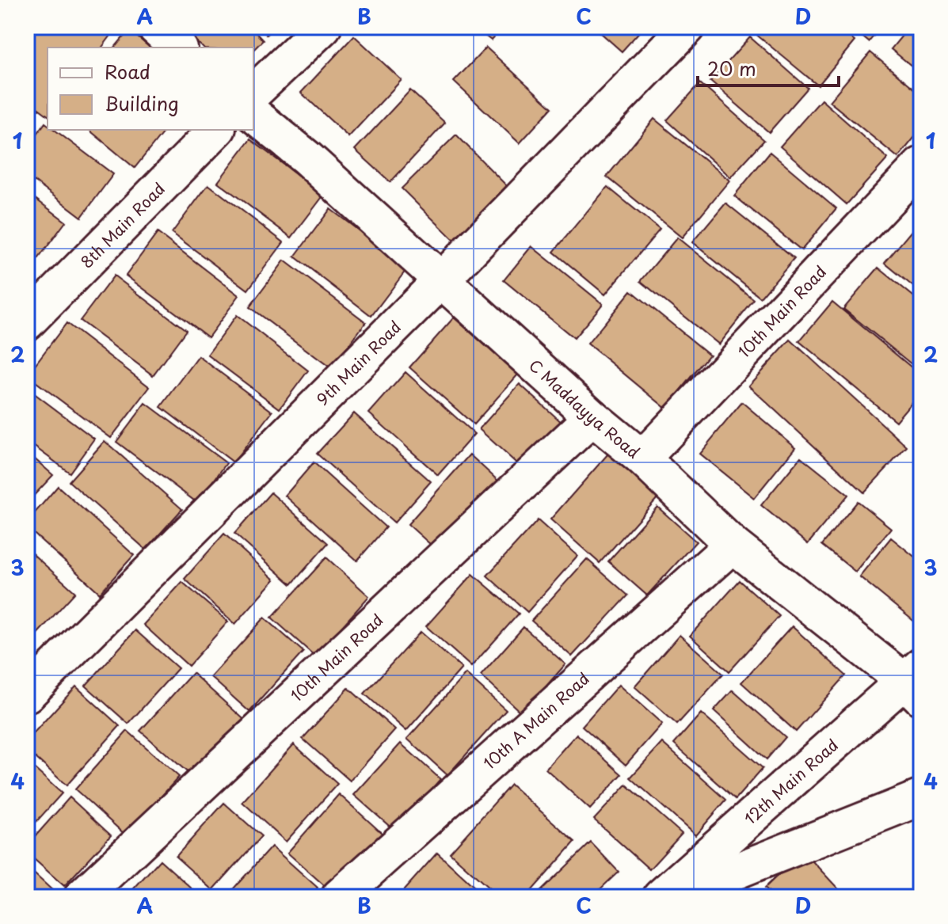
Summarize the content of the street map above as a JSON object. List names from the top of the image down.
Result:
{
  "streets": {
    "street": [
      "8th Main Road",
      "10th Main Road",
      "9th Main Road",
      "C Maddayya Road",
      "10th A Main Road",
      "12th Main Road"
    ]
  },
  "crossings": [
    ["10th Main Road", "C Maddayya Road"],
    ["9th Main Road", "C Maddayya Road"],
    ["C Maddayya Road", "10th A Main Road"],
    ["C Maddayya Road", "12th Main Road"]
  ],
  "legend": ["Road", "Building"],
  "scale_bar": "20 m",
  "grid": {
    "columns": [
      "A",
      "B",
      "C",
      "D"
    ],
    "rows": [
      "1",
      "2",
      "3",
      "4"
    ]
  }
}
